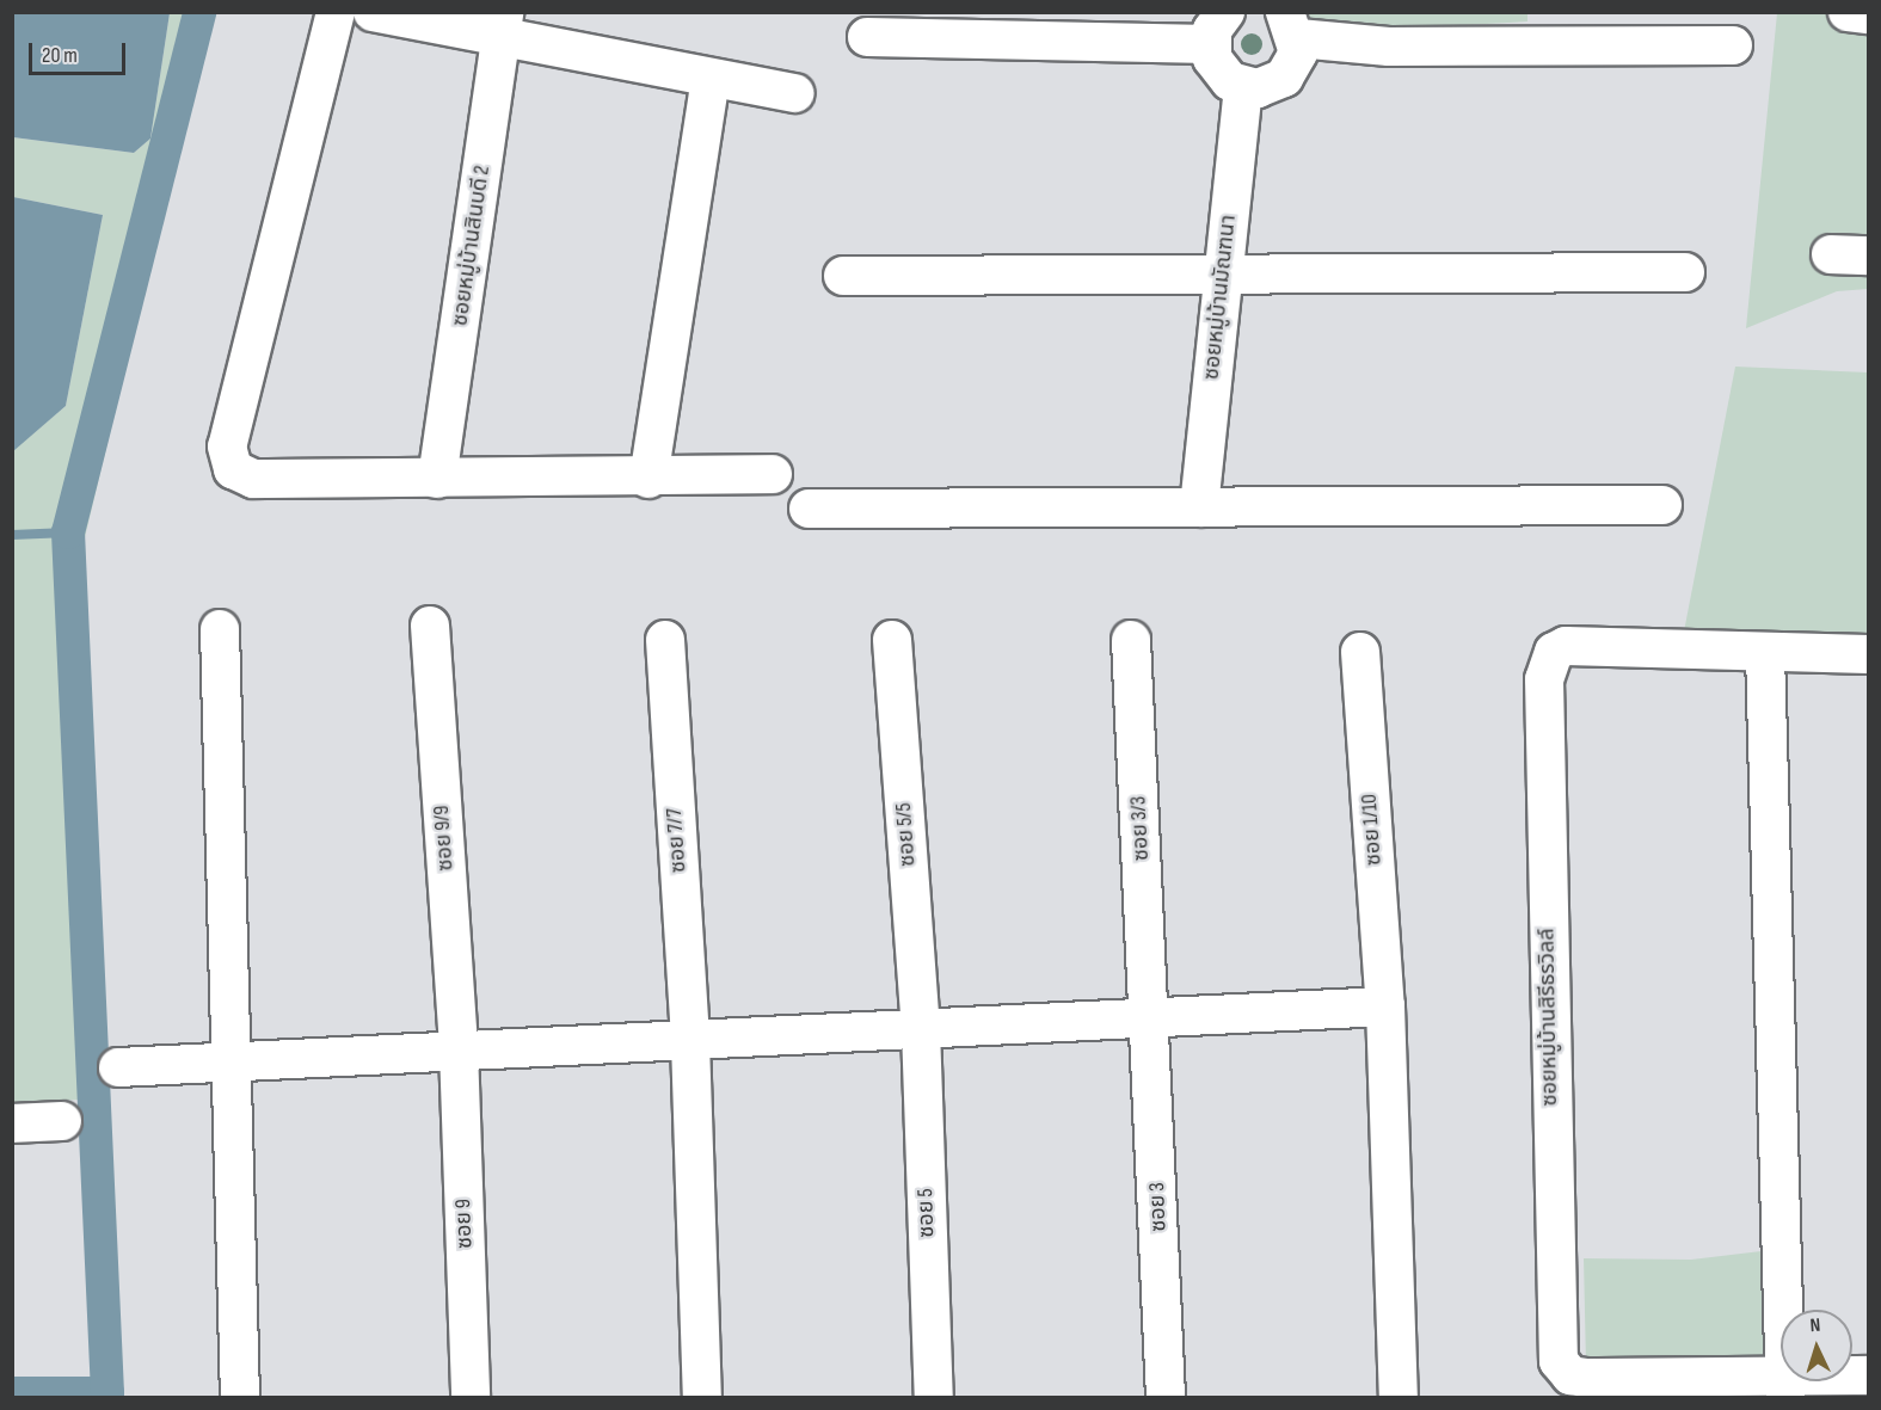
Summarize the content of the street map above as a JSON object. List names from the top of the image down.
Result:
{
  "streets": {
    "street": [
      "ซอยหมู่บ้านสินบดี 2",
      "ซอยหมู่บ้านมัณฑนา",
      "ซอย 3/3",
      "ซอย 1/10",
      "ซอย 5/5",
      "ซอย 9/9",
      "ซอย 7/7",
      "ซอยหมู่บ้านสิรีธรวิลล์",
      "ซอย 3",
      "ซอย 5",
      "ซอย 9"
    ]
  },
  "crossings": [
    ["ซอย 3/3", "ซอย 3"],
    ["ซอย 5/5", "ซอย 5"],
    ["ซอย 9/9", "ซอย 9"]
  ],
  "scale_bar": "20 m",
  "north": "top"
}
